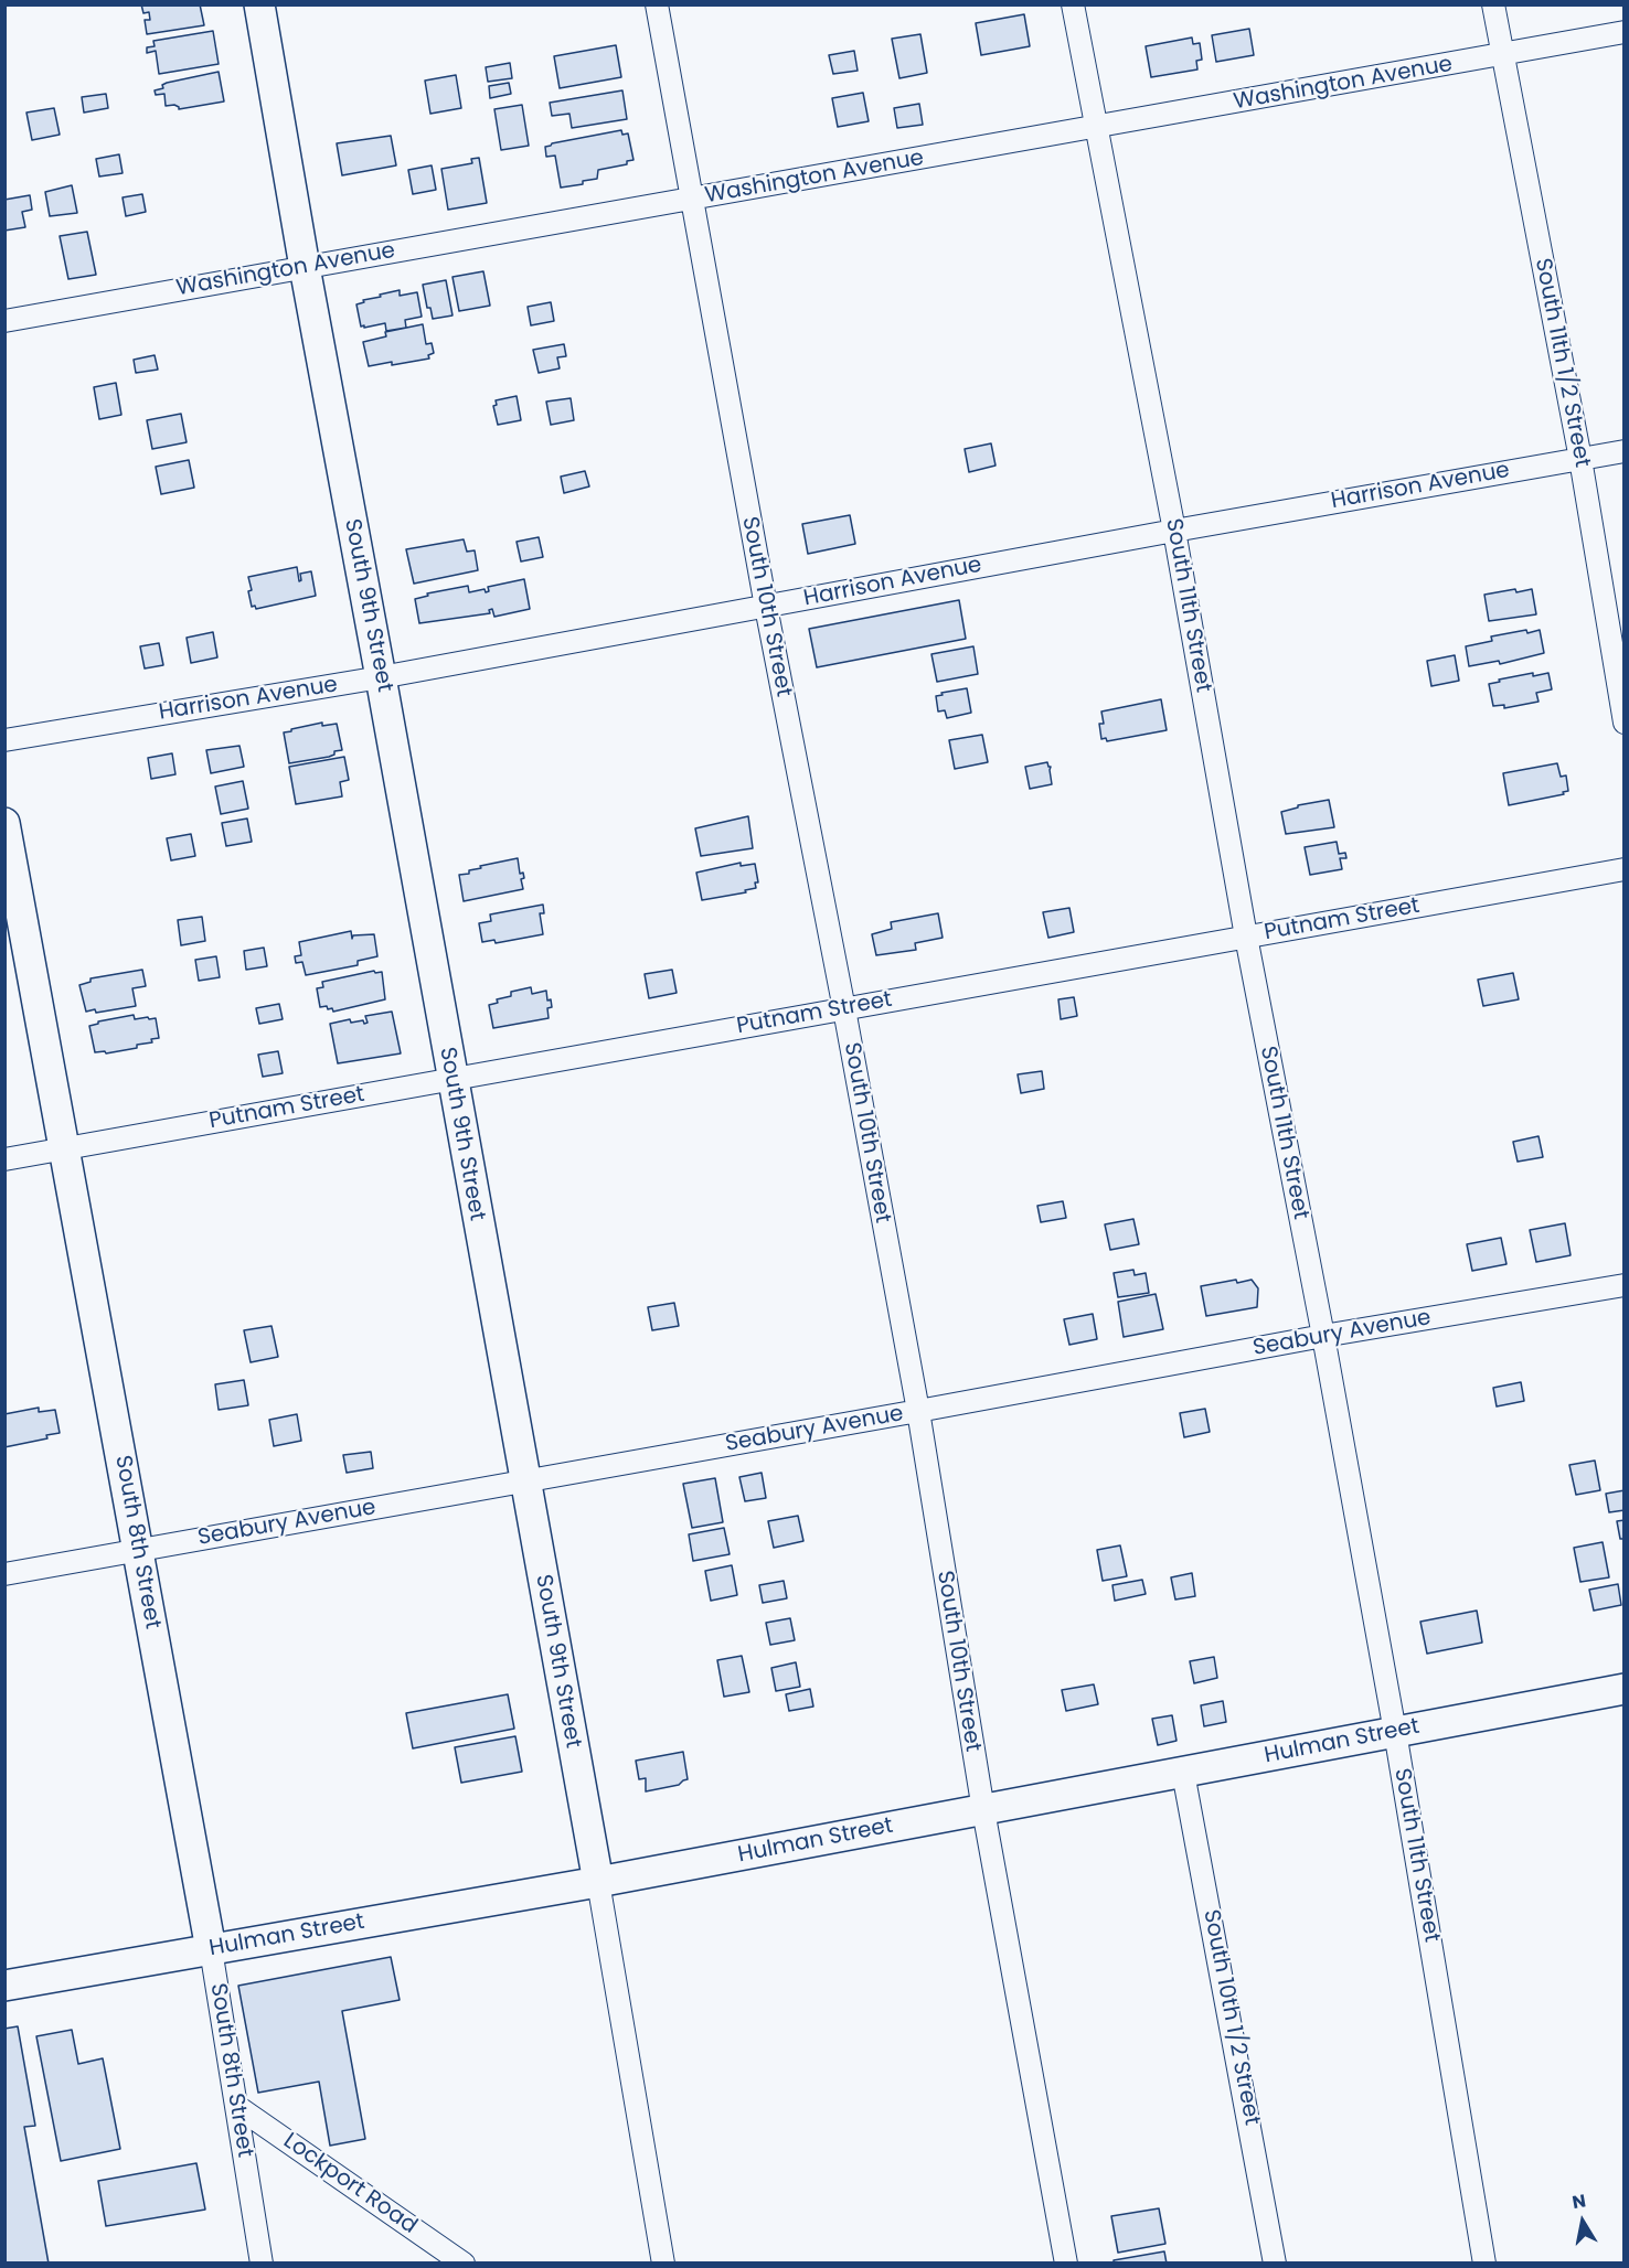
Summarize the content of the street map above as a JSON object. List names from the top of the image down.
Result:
{
  "streets": {
    "street": [
      "Washington Avenue",
      "South 11th 1/2 Street",
      "Harrison Avenue",
      "South 9th Street",
      "South 11th Street",
      "South 10th Street",
      "Putnam Street",
      "Seabury Avenue",
      "South 8th Street",
      "Hulman Street",
      "South 10th 1/2 Street",
      "Lockport Road"
    ]
  },
  "crossings": [
    ["Washington Avenue", "South 11th 1/2 Street"],
    ["Washington Avenue", "South 9th Street"],
    ["Washington Avenue", "South 11th Street"],
    ["Washington Avenue", "South 10th Street"],
    ["South 11th 1/2 Street", "Harrison Avenue"],
    ["Harrison Avenue", "South 9th Street"],
    ["Harrison Avenue", "South 11th Street"],
    ["Harrison Avenue", "South 10th Street"],
    ["South 9th Street", "Putnam Street"],
    ["South 9th Street", "Seabury Avenue"],
    ["South 9th Street", "Hulman Street"],
    ["South 11th Street", "Putnam Street"],
    ["South 11th Street", "Seabury Avenue"],
    ["South 11th Street", "Hulman Street"],
    ["South 10th Street", "Putnam Street"],
    ["South 10th Street", "Seabury Avenue"],
    ["South 10th Street", "Hulman Street"],
    ["Putnam Street", "South 8th Street"],
    ["Seabury Avenue", "South 8th Street"],
    ["South 8th Street", "Hulman Street"],
    ["South 8th Street", "Lockport Road"],
    ["Hulman Street", "South 10th 1/2 Street"]
  ],
  "north": "top"
}
